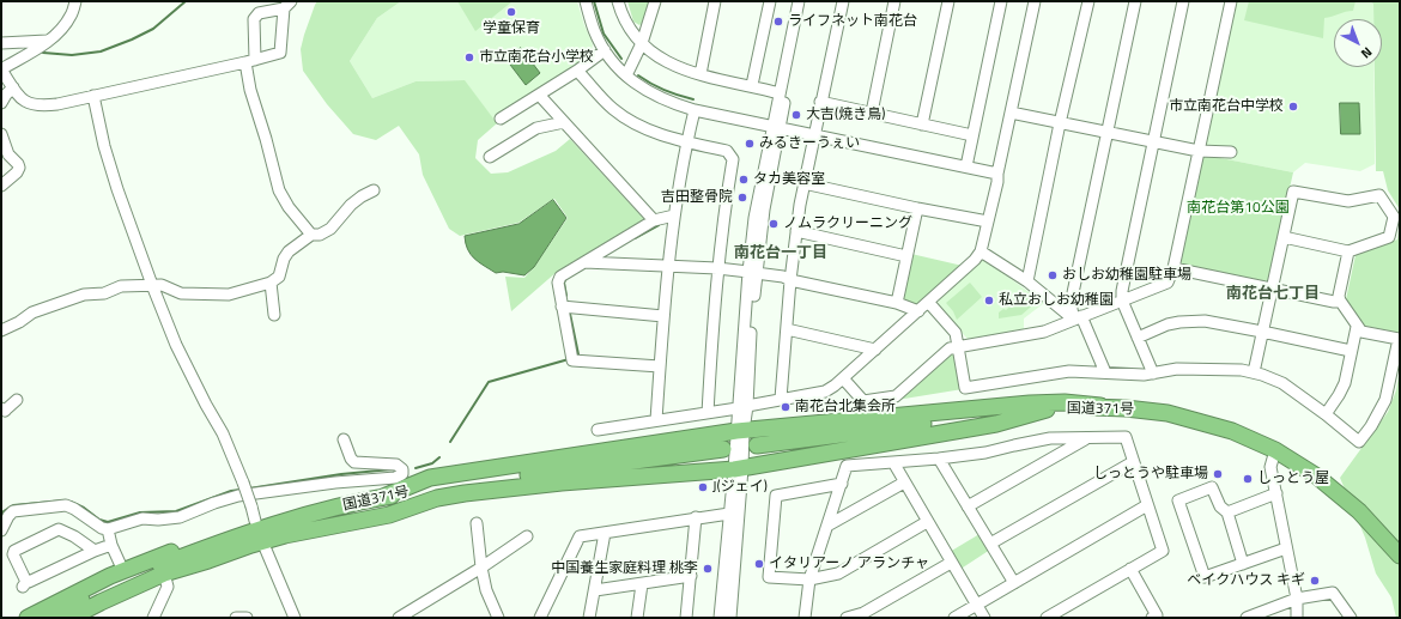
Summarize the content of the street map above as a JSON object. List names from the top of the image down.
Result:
{
  "streets": {
    "highway": ["国道371号"]
  },
  "districts": ["南花台一丁目", "南花台七丁目"],
  "parks": ["南花台第10公園"],
  "places": [
    "学童保育",
    "ライフネット南花台",
    "市立南花台小学校",
    "市立南花台中学校",
    "大吉(焼き鳥)",
    "みるきーうぇい",
    "タカ美容室",
    "吉田整骨院",
    "ノムラクリーニング",
    "おしお幼稚園駐車場",
    "私立おしお幼稚園",
    "南花台北集会所",
    "しっとうや駐車場",
    "しっとう屋",
    "J(ジェイ)",
    "イタリアーノ アランチャ",
    "中国養生家庭料理 桃李",
    "ベイクハウス キギ"
  ],
  "north": "bottom right"
}
